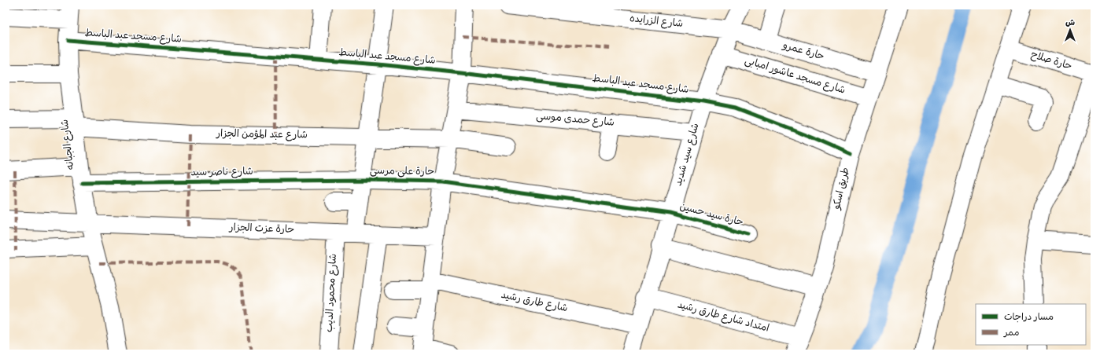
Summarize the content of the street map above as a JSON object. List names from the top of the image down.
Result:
{
  "streets": {
    "street": [
      "شارع الزرايده",
      "شارع مسجد عبد الباسط",
      "حارة عمرو",
      "حارة صلاح",
      "شارع مسجد عاشور امبابى",
      "شارع حمدى موسى",
      "شارع عبد المؤمن الجزار",
      "شارع الجبانه",
      "شارع سيد شديد",
      "حارة على مرسى",
      "شارع ناصر سيد",
      "طريق اسكو",
      "حارة سيد حسين",
      "حارة عزت الجزار",
      "شارع محمود الديب",
      "شارع طارق رشيد",
      "امتداد شارع طارق رشيد"
    ]
  },
  "crossings": [
    ["شارع الزرايده", "حارة عمرو"],
    ["شارع الزرايده", "شارع سيد شديد"],
    ["شارع مسجد عبد الباسط", "شارع الجبانه"],
    ["شارع مسجد عبد الباسط", "شارع سيد شديد"],
    ["شارع مسجد عبد الباسط", "طريق اسكو"],
    ["حارة عمرو", "شارع سيد شديد"],
    ["حارة عمرو", "طريق اسكو"],
    ["شارع مسجد عاشور امبابى", "شارع سيد شديد"],
    ["شارع مسجد عاشور امبابى", "طريق اسكو"],
    ["شارع حمدى موسى", "شارع سيد شديد"],
    ["شارع عبد المؤمن الجزار", "شارع الجبانه"],
    ["شارع الجبانه", "شارع ناصر سيد"],
    ["شارع الجبانه", "حارة عزت الجزار"],
    ["شارع سيد شديد", "حارة على مرسى"],
    ["شارع سيد شديد", "حارة سيد حسين"],
    ["شارع سيد شديد", "شارع طارق رشيد"],
    ["شارع سيد شديد", "امتداد شارع طارق رشيد"],
    ["حارة على مرسى", "شارع ناصر سيد"],
    ["حارة على مرسى", "حارة سيد حسين"],
    ["طريق اسكو", "امتداد شارع طارق رشيد"],
    ["حارة عزت الجزار", "شارع محمود الديب"]
  ],
  "legend": ["مسار دراجات", "ممر"],
  "north": "top"
}
